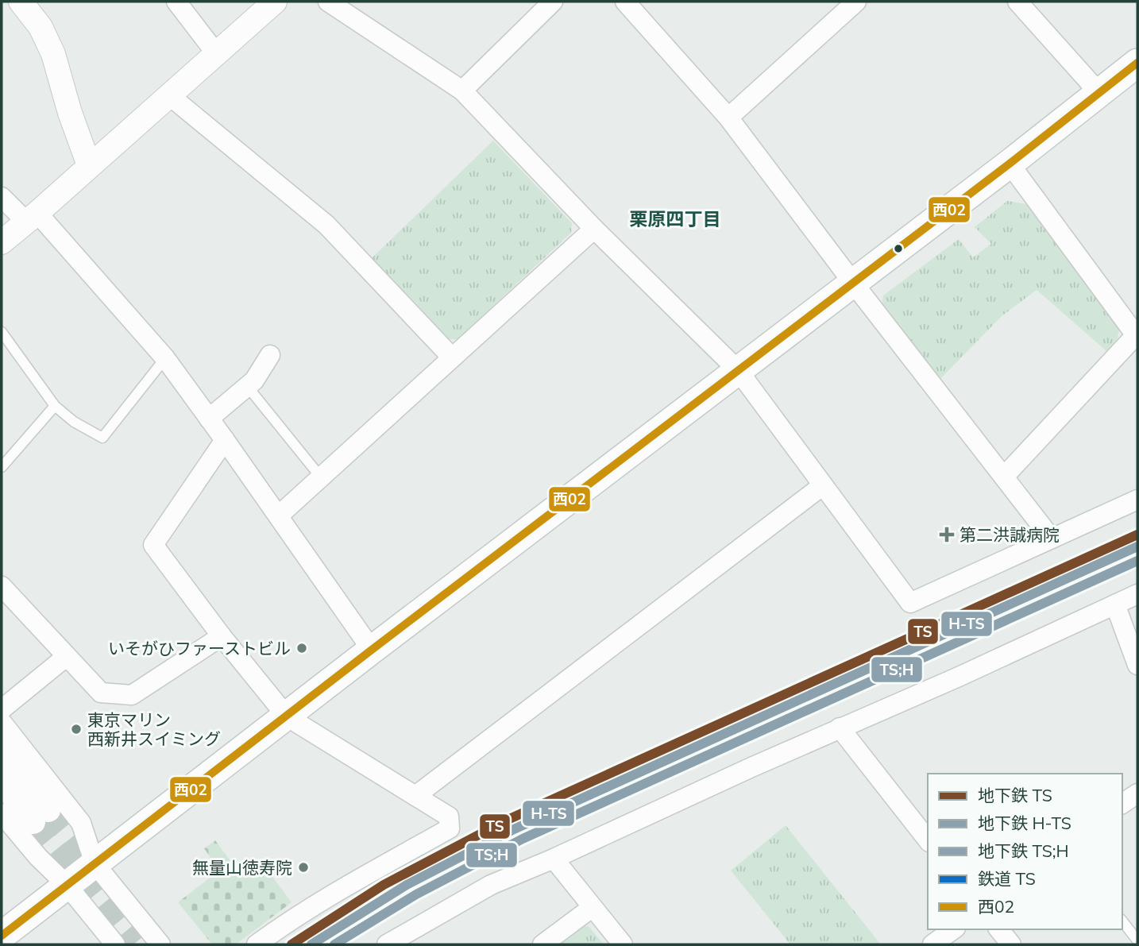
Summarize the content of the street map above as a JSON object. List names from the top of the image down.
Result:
{
  "districts": ["栗原四丁目"],
  "places": {
    "health": ["第二洪誠病院"],
    "other": ["いそがひファーストビル", "東京マリン 西新井スイミング", "無量山徳寿院"]
  },
  "lines": [
    "transit line 西02",
    "metro line TS",
    "metro line H-TS",
    "rail line TS",
    "metro line TS;H"
  ],
  "legend": [
    "地下鉄 TS",
    "地下鉄 H-TS",
    "地下鉄 TS;H",
    "鉄道 TS",
    "西02"
  ]
}
